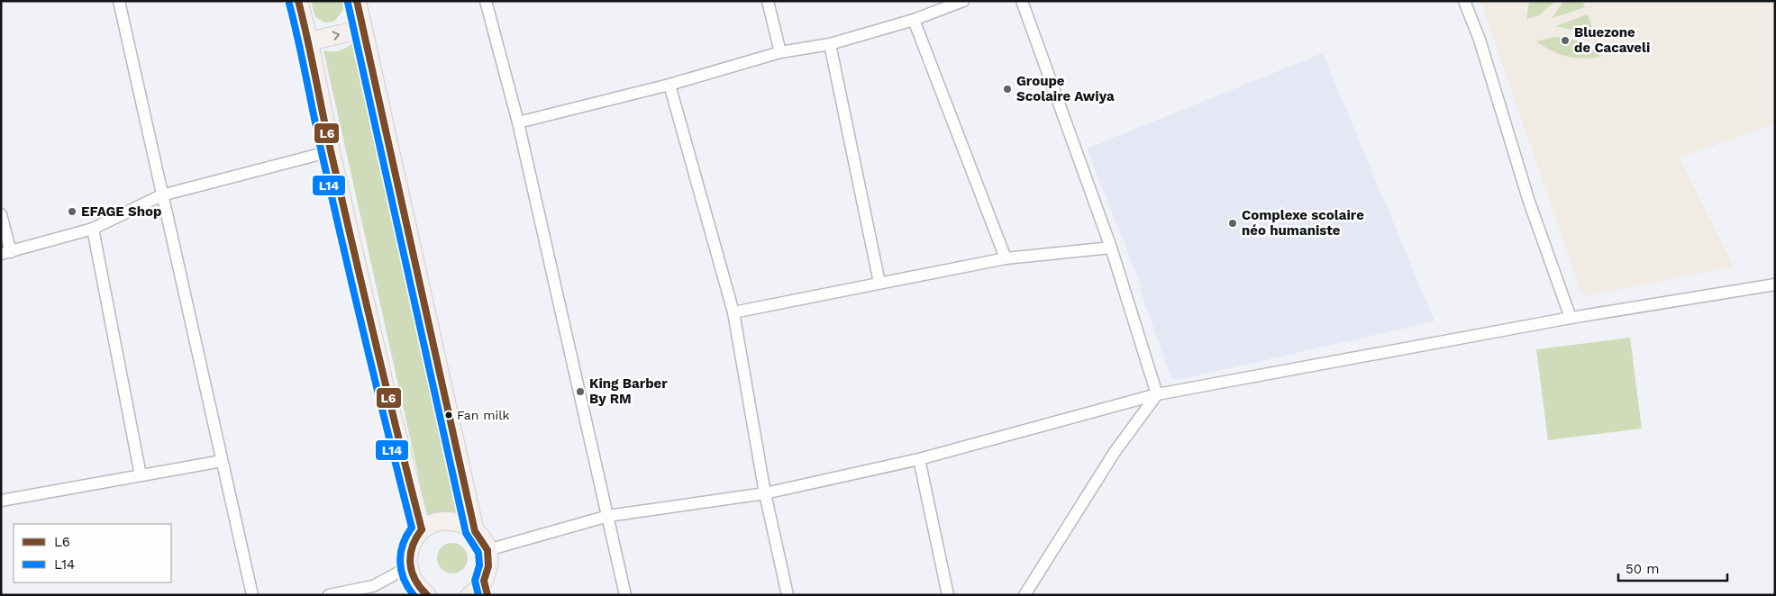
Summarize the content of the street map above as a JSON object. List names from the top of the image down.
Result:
{
  "places": [
    "Bluezone de Cacaveli",
    "Groupe Scolaire Awiya",
    "EFAGE Shop",
    "Complexe scolaire néo humaniste",
    "King Barber By RM",
    "Fan milk"
  ],
  "lines": ["transit line L6", "transit line L14"],
  "legend": ["L6", "L14"],
  "scale_bar": "50 m"
}
